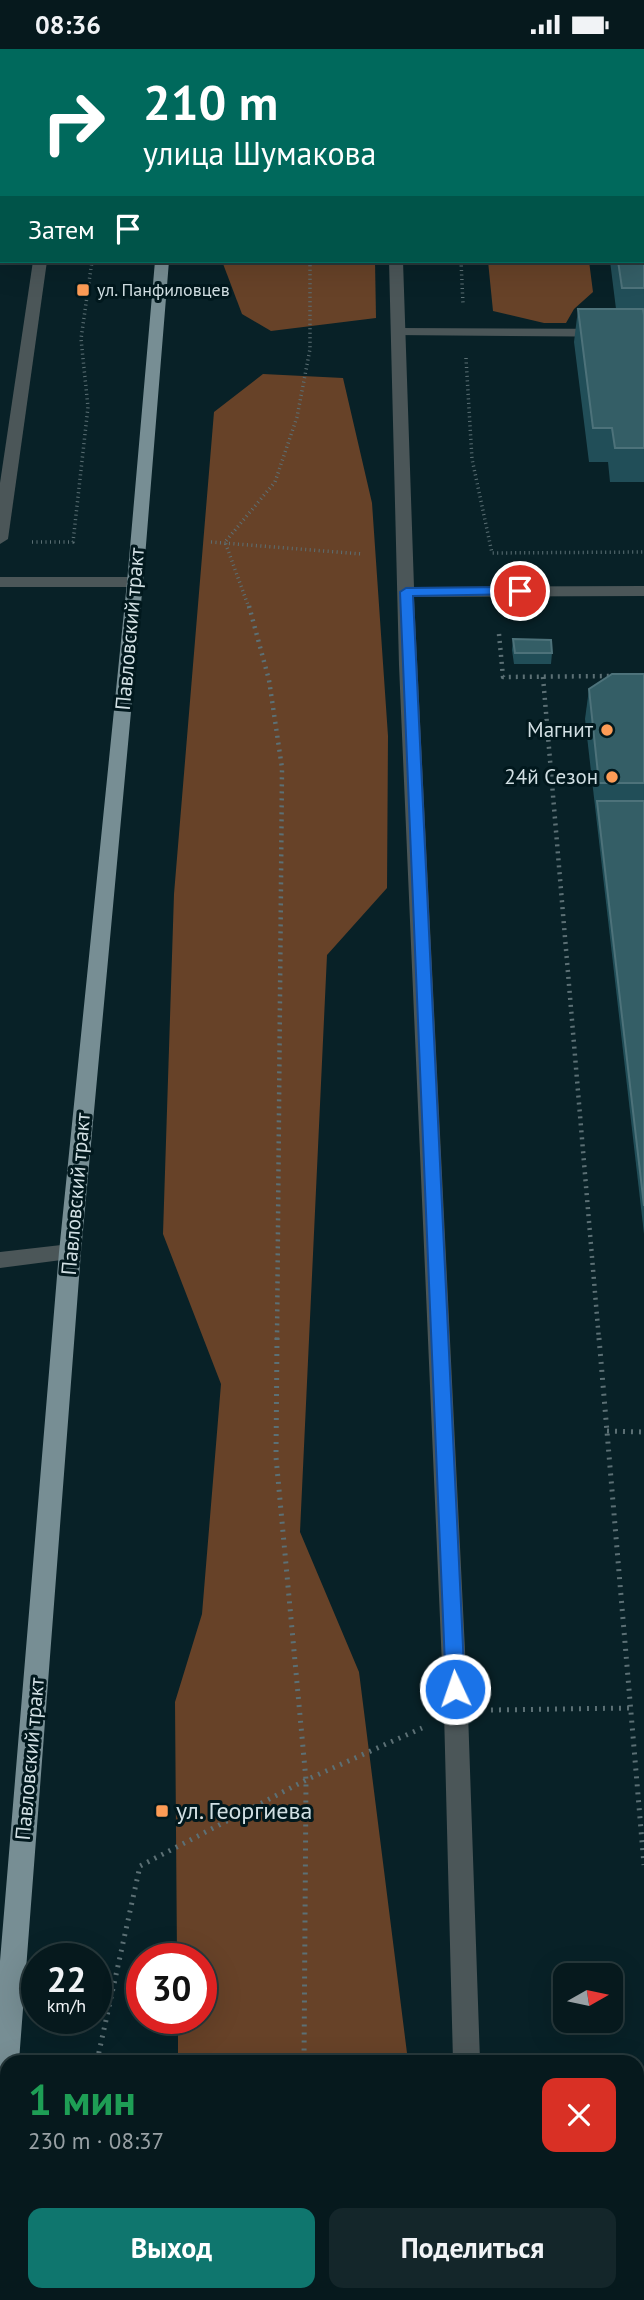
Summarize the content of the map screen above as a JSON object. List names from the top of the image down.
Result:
{
  "streets": {
    "main road": ["Павловский тракт"]
  },
  "places": {
    "transit": ["ул. Панфиловцев", "ул. Георгиева"],
    "other": ["Магнит", "24й Сезон"]
  },
  "north": "right",
  "page": {
    "status": "08:36",
    "turn": ["210 m", "улица Шумакова"],
    "then": "Затем",
    "speed": "22 km/h",
    "limit": "30",
    "heading": ["1 мин", "230 m · 08:37"],
    "buttons": ["Выход", "Поделиться"]
  }
}
